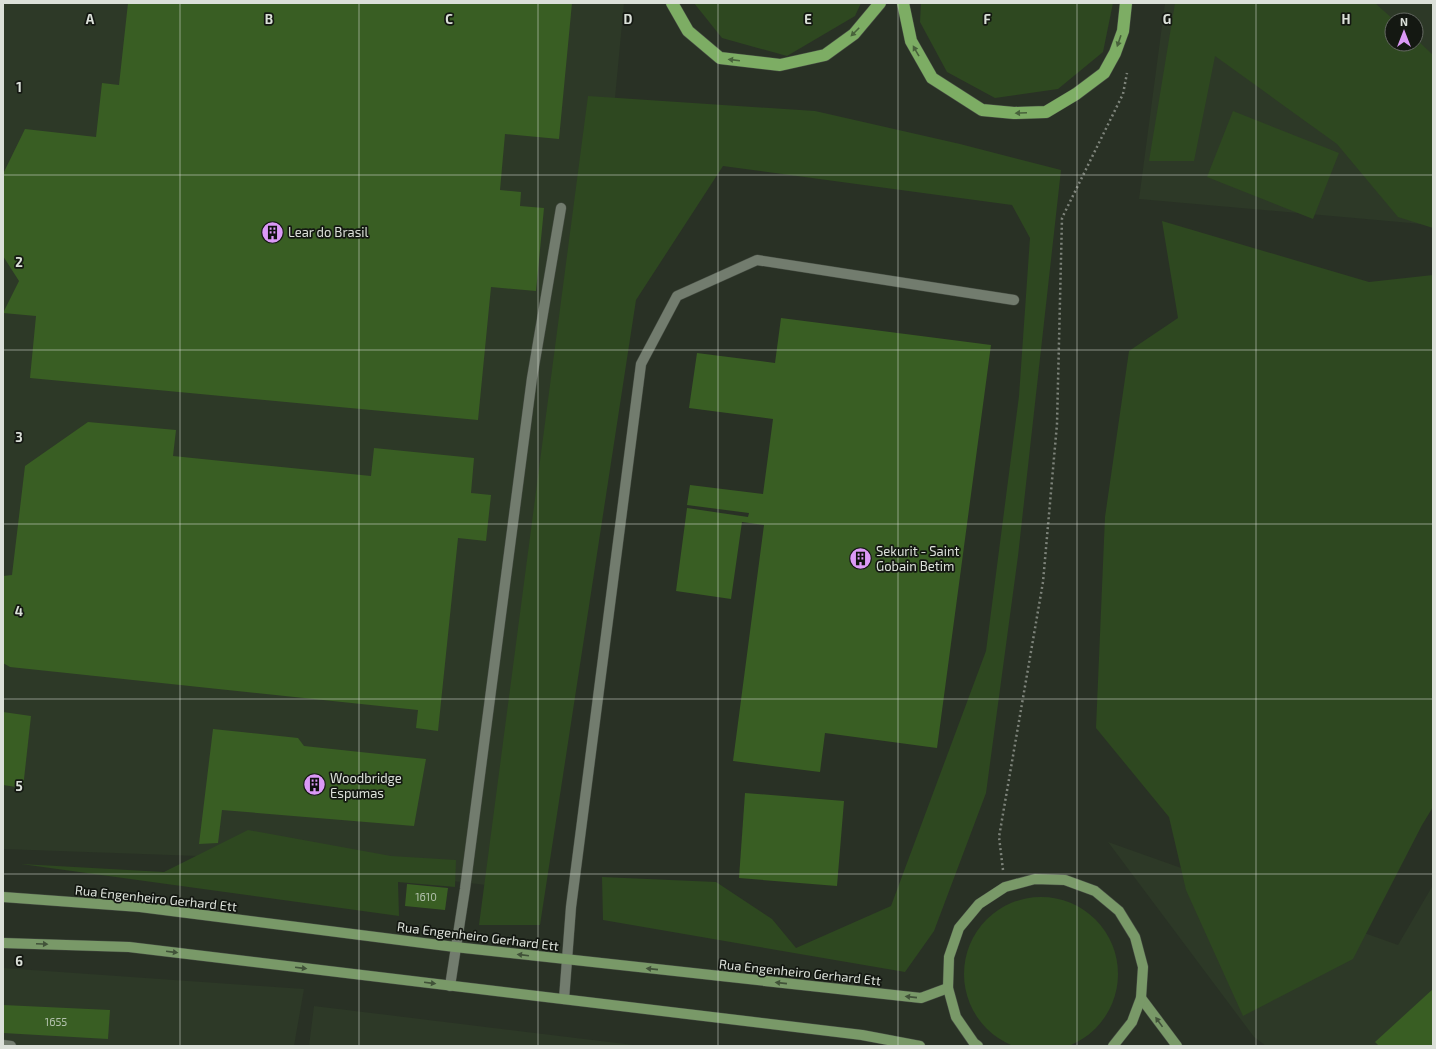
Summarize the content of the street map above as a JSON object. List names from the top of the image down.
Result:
{
  "streets": {
    "main road": ["Rua Engenheiro Gerhard Ett"]
  },
  "places": {
    "building": ["Lear do Brasil", "Sekurit - Saint Gobain Betim", "Woodbridge Espumas"]
  },
  "house_numbers": ["1610", "1655"],
  "north": "top",
  "grid": {
    "columns": [
      "A",
      "B",
      "C",
      "D",
      "E",
      "F",
      "G",
      "H"
    ],
    "rows": [
      "1",
      "2",
      "3",
      "4",
      "5",
      "6"
    ]
  }
}
